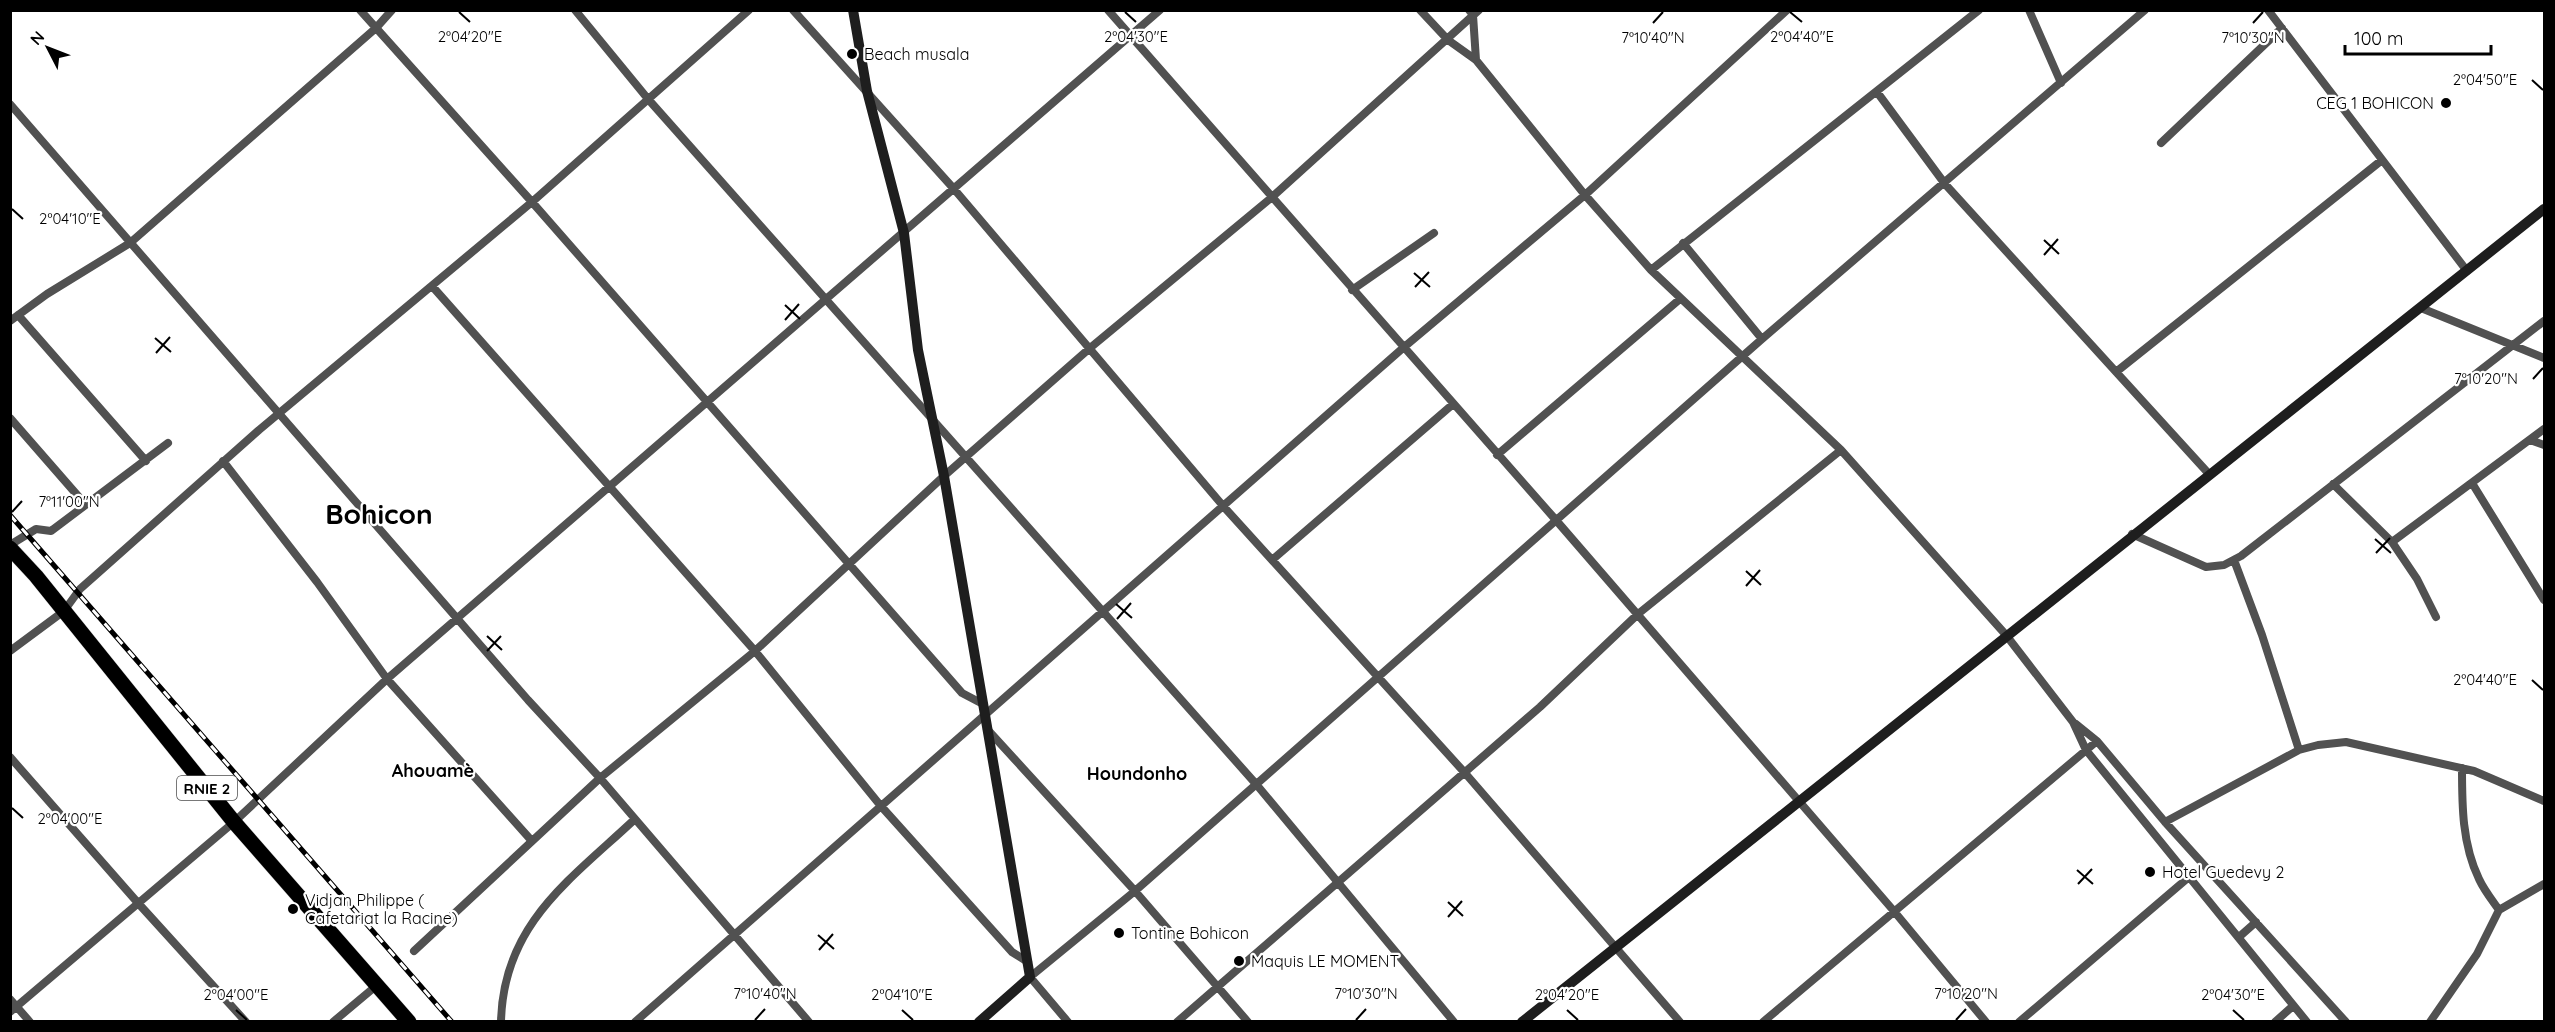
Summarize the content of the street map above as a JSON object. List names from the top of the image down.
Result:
{
  "streets": {
    "highway": ["RNIE 2"]
  },
  "districts": ["Bohicon", "Ahouamè", "Houndonho"],
  "places": [
    "Beach musala",
    "CEG 1 BOHICON",
    "Hotel Guedevy 2",
    "Vidjan Philippe ( Cafetariat la Racine)",
    "Tontine Bohicon",
    "Maquis LE MOMENT"
  ],
  "scale_bar": "100 m",
  "north": "top left",
  "coordinates": [
    "2°04'20\"E",
    "2°04'30\"E",
    "2°04'40\"E",
    "7°10'40\"N",
    "7°10'30\"N",
    "2°04'50\"E",
    "2°04'10\"E",
    "7°10'20\"N",
    "7°11'00\"N",
    "2°04'00\"E"
  ]
}
